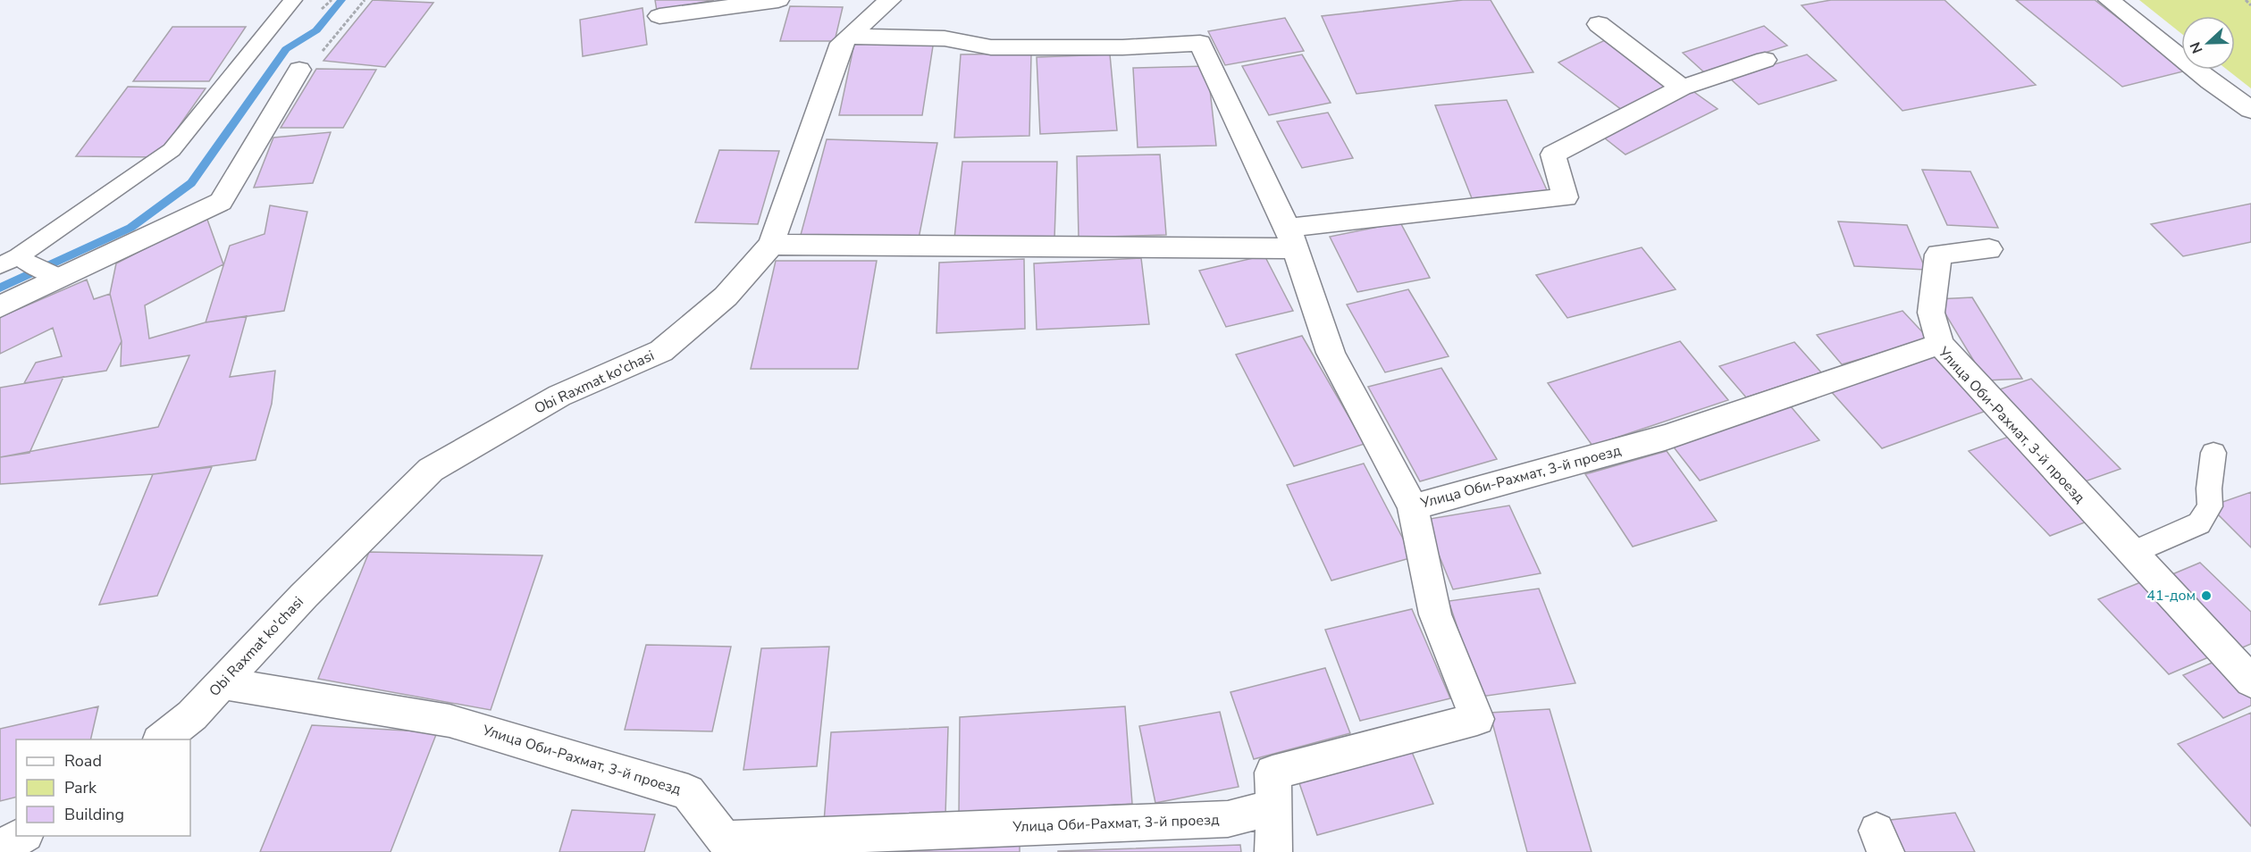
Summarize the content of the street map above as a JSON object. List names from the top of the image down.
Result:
{
  "streets": {
    "street": ["Obi Raxmat ko'chasi", "Улица Оби-Рахмат, 3-й проезд"]
  },
  "crossings": [
    ["Obi Raxmat ko'chasi", "Улица Оби-Рахмат, 3-й проезд"]
  ],
  "places": ["41-дом"],
  "legend": ["Road", "Park", "Building"],
  "north": "left"
}
